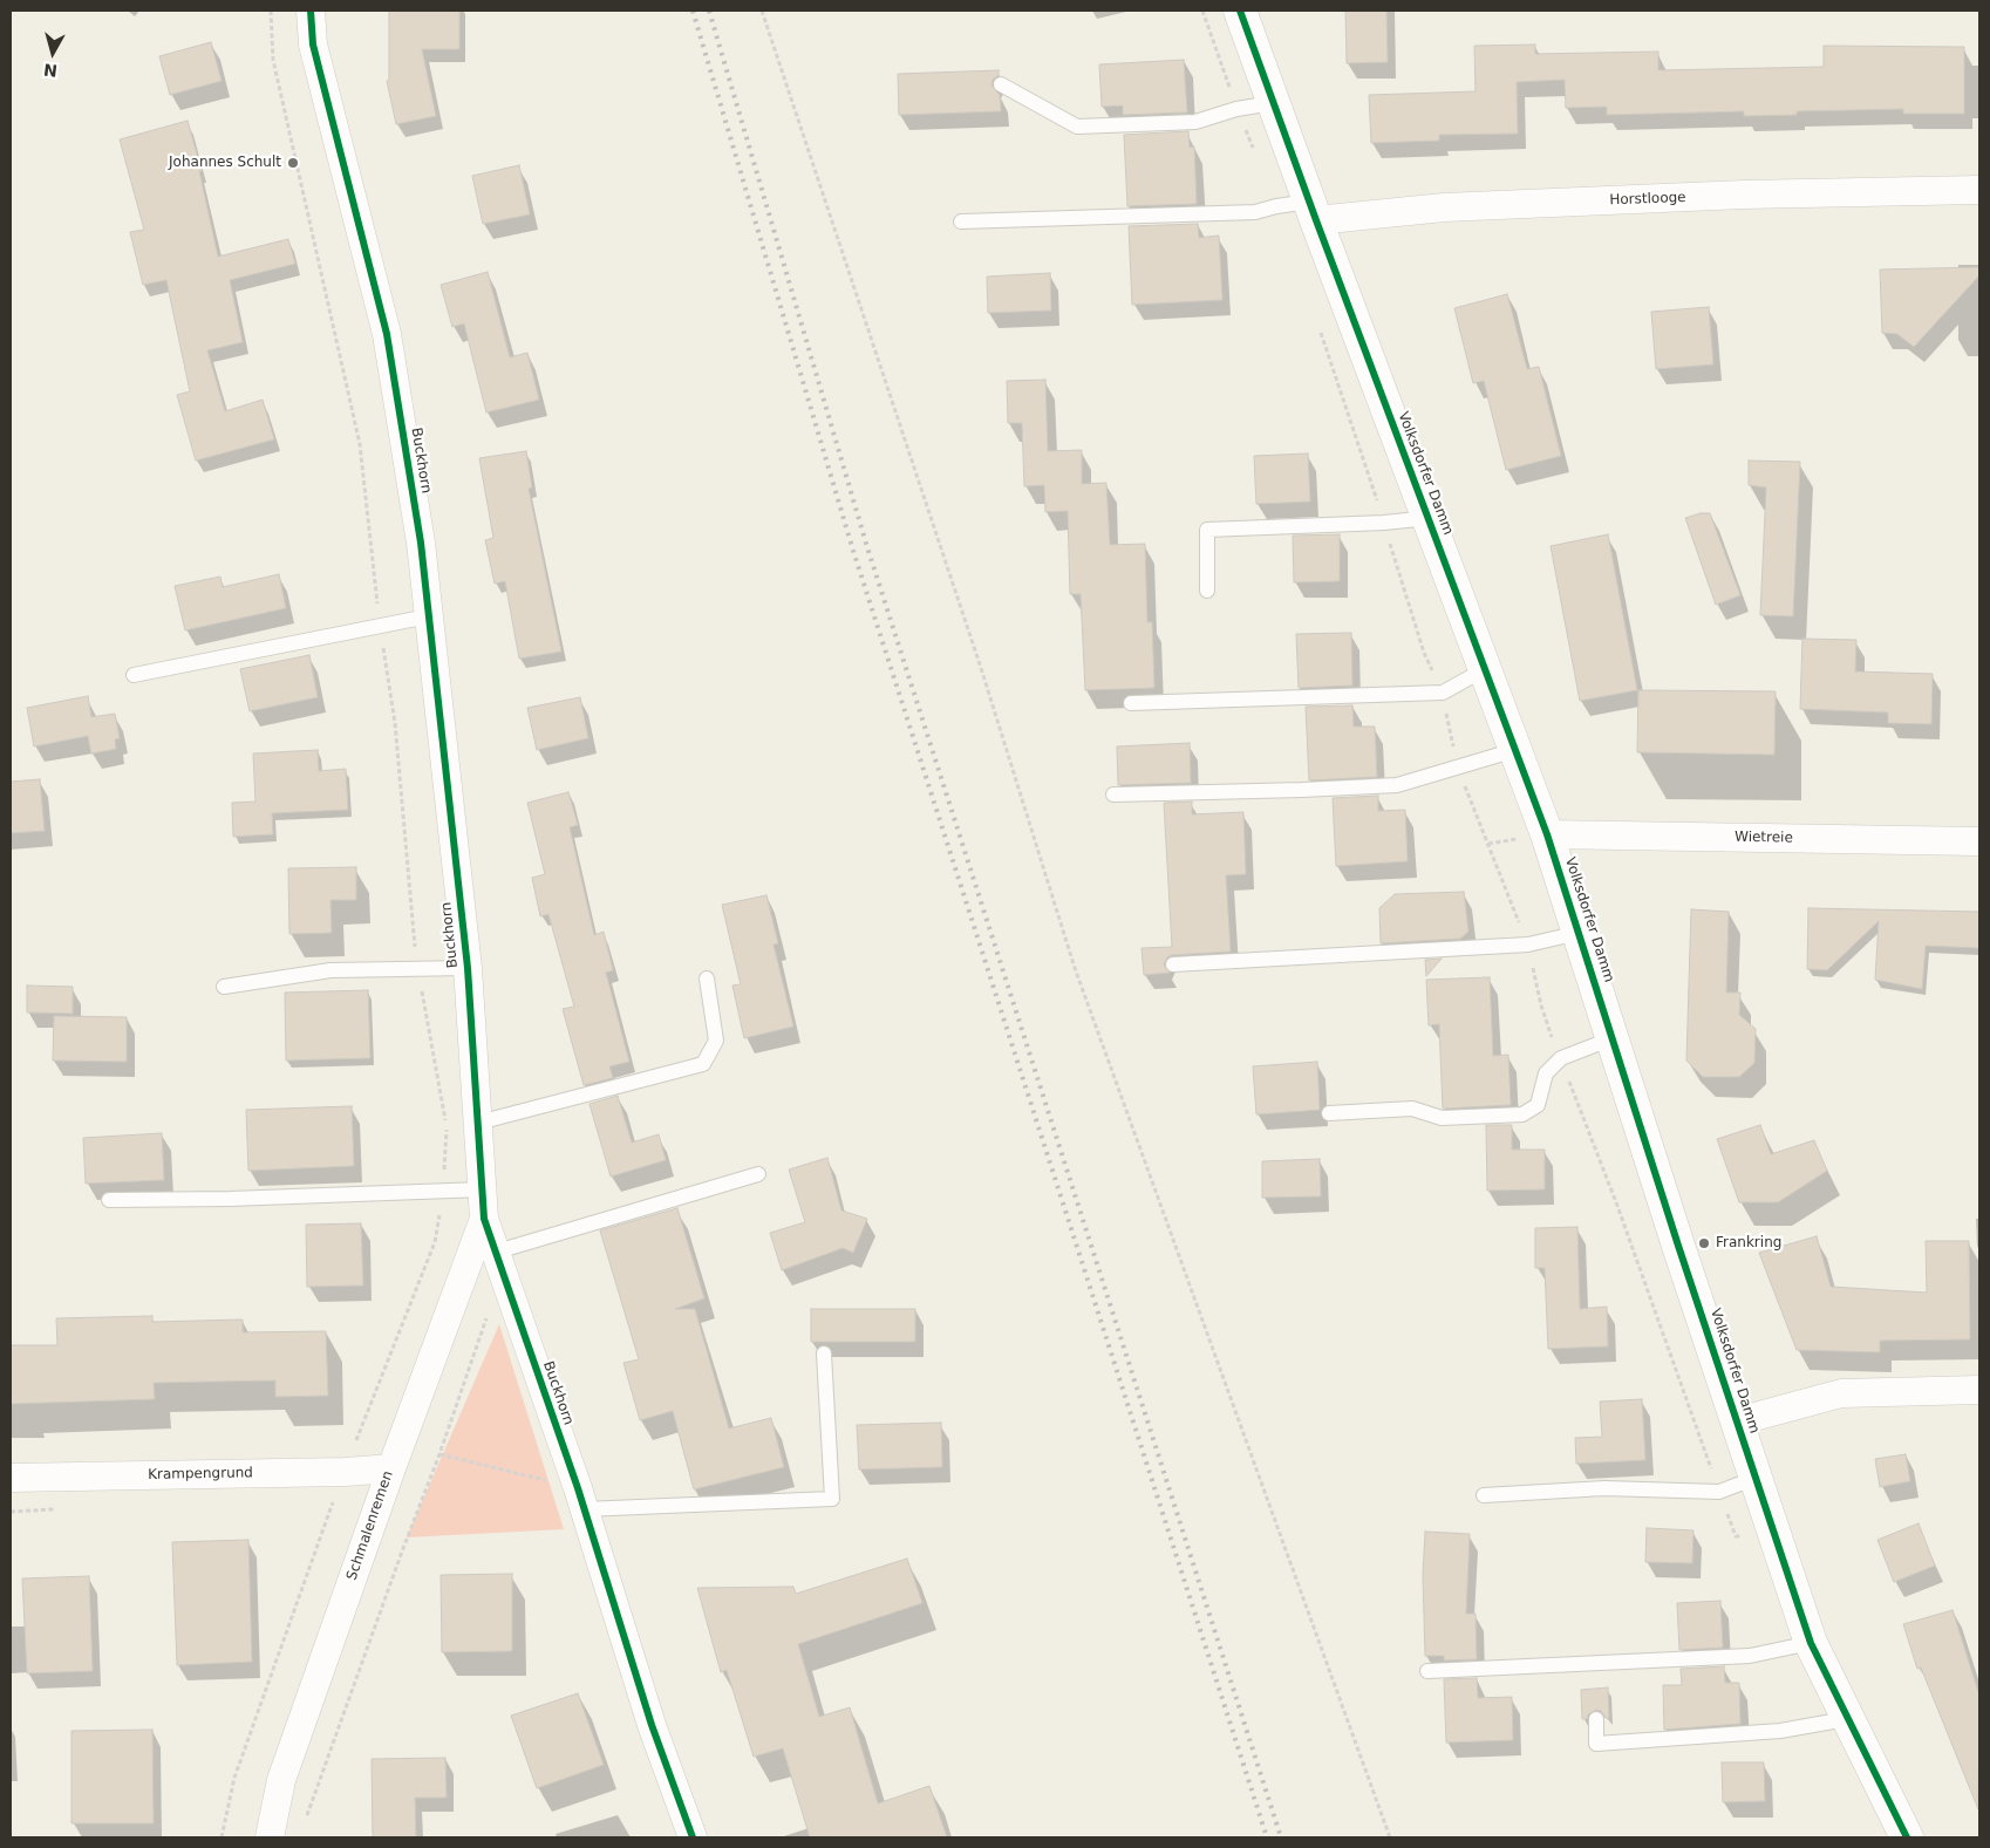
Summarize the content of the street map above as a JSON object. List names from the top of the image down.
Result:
{
  "streets": {
    "main road": ["Volksdorfer Damm"],
    "street": [
      "Horstlooge",
      "Buckhorn",
      "Wietreie",
      "Krampengrund",
      "Schmalenremen"
    ]
  },
  "crossings": [
    ["Horstlooge", "Volksdorfer Damm"],
    ["Buckhorn", "Schmalenremen"],
    ["Volksdorfer Damm", "Wietreie"],
    ["Krampengrund", "Schmalenremen"]
  ],
  "places": ["Johannes Schult", "Frankring"],
  "north": "bottom"
}
